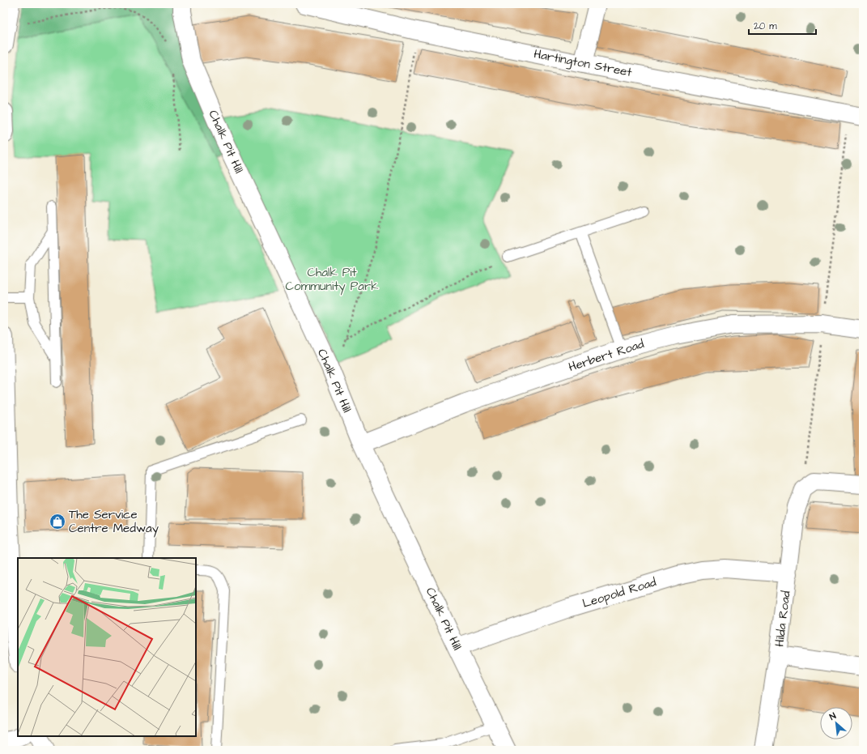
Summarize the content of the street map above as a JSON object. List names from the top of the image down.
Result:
{
  "streets": {
    "street": [
      "Hartington Street",
      "Chalk Pit Hill",
      "Herbert Road",
      "Leopold Road",
      "Hilda Road"
    ]
  },
  "crossings": [
    ["Chalk Pit Hill", "Herbert Road"],
    ["Chalk Pit Hill", "Leopold Road"],
    ["Leopold Road", "Hilda Road"]
  ],
  "parks": ["Chalk Pit Community Park"],
  "places": {
    "shop": ["The Service Centre Medway"]
  },
  "scale_bar": "20 m",
  "north": "top left"
}
